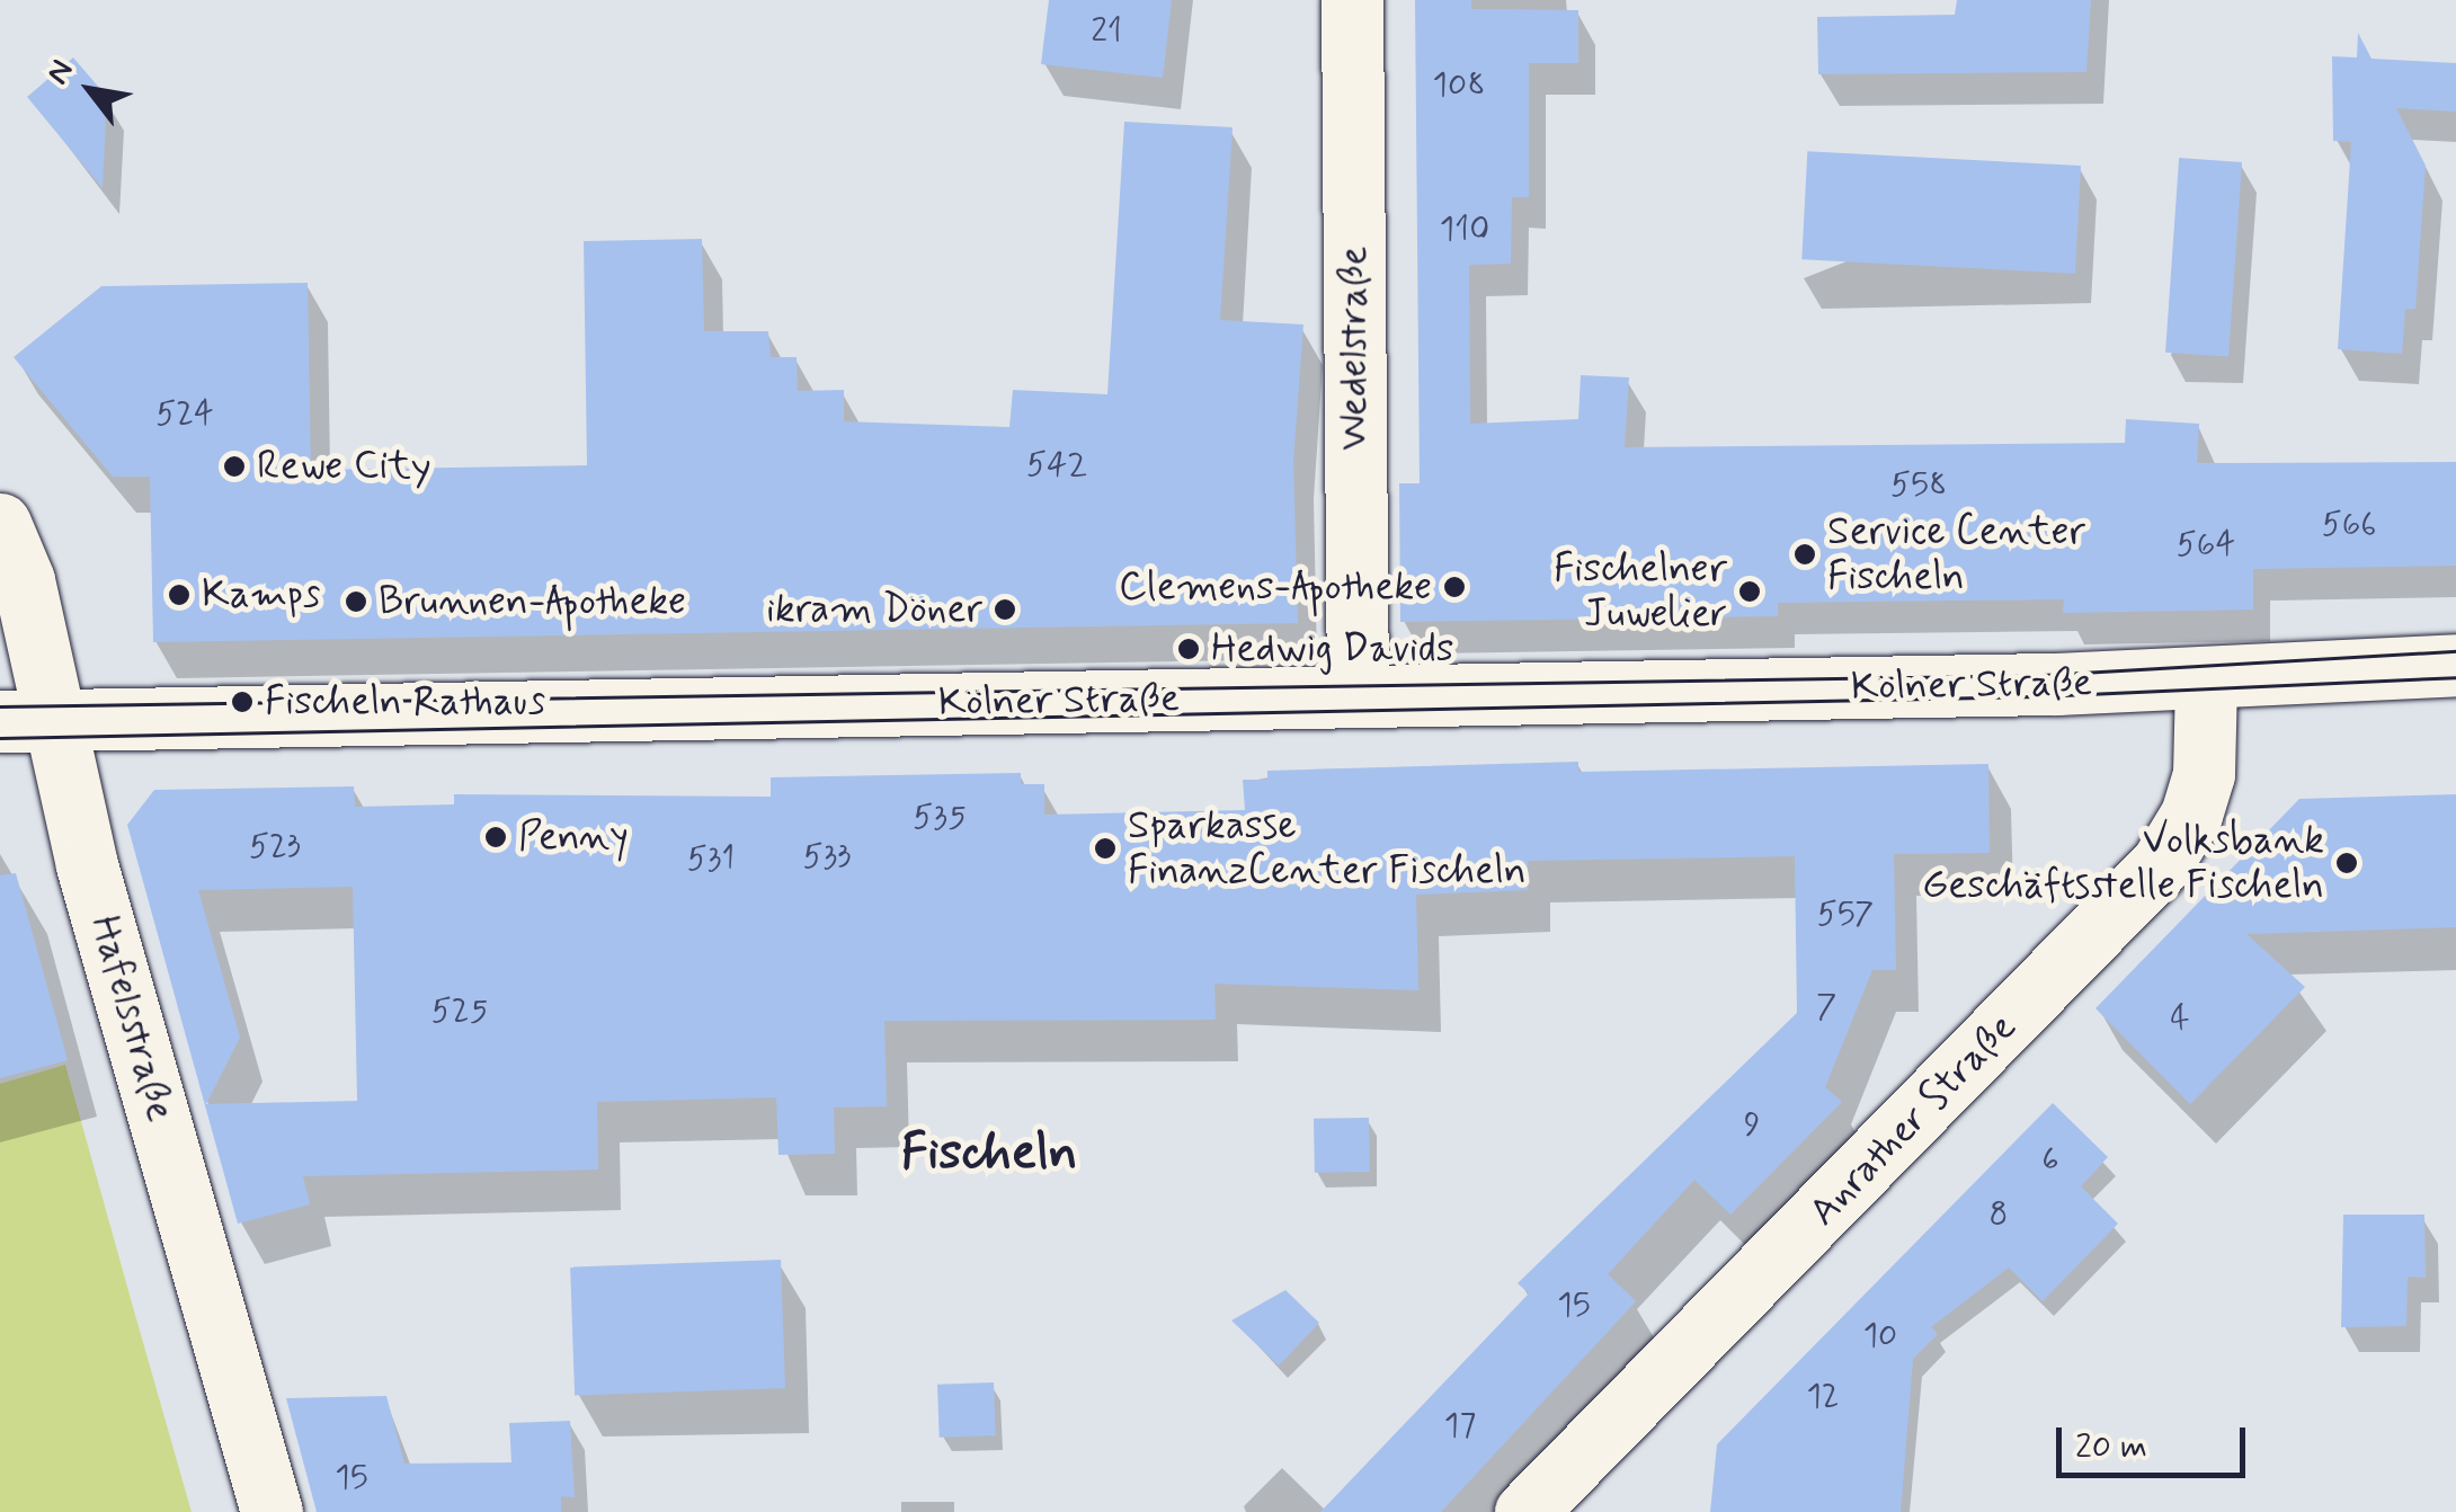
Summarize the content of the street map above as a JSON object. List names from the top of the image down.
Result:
{
  "streets": {
    "main road": [
      "Wedelstraße",
      "Kölner Straße",
      "Hafelsstraße",
      "Anrather Straße"
    ]
  },
  "crossings": [
    ["Wedelstraße", "Kölner Straße"],
    ["Kölner Straße", "Hafelsstraße"],
    ["Kölner Straße", "Anrather Straße"]
  ],
  "districts": ["Fischeln"],
  "places": [
    "Rewe City",
    "Service Center Fischeln",
    "Clemens-Apotheke",
    "Fischelner Juwelier",
    "Kamps",
    "Brunnen-Apotheke",
    "ikram Döner",
    "Hedwig Davids",
    "Fischeln Rathaus",
    "Penny",
    "Sparkasse FinanzCenter Fischeln",
    "Volksbank Geschäftsstelle Fischeln"
  ],
  "house_numbers": [
    "21",
    "108",
    "110",
    "524",
    "542",
    "558",
    "566",
    "564",
    "535",
    "523",
    "533",
    "531",
    "557",
    "7",
    "525",
    "4",
    "9",
    "6",
    "8",
    "15",
    "10",
    "12",
    "17",
    "15"
  ],
  "scale_bar": "20 m",
  "north": "top left"
}
